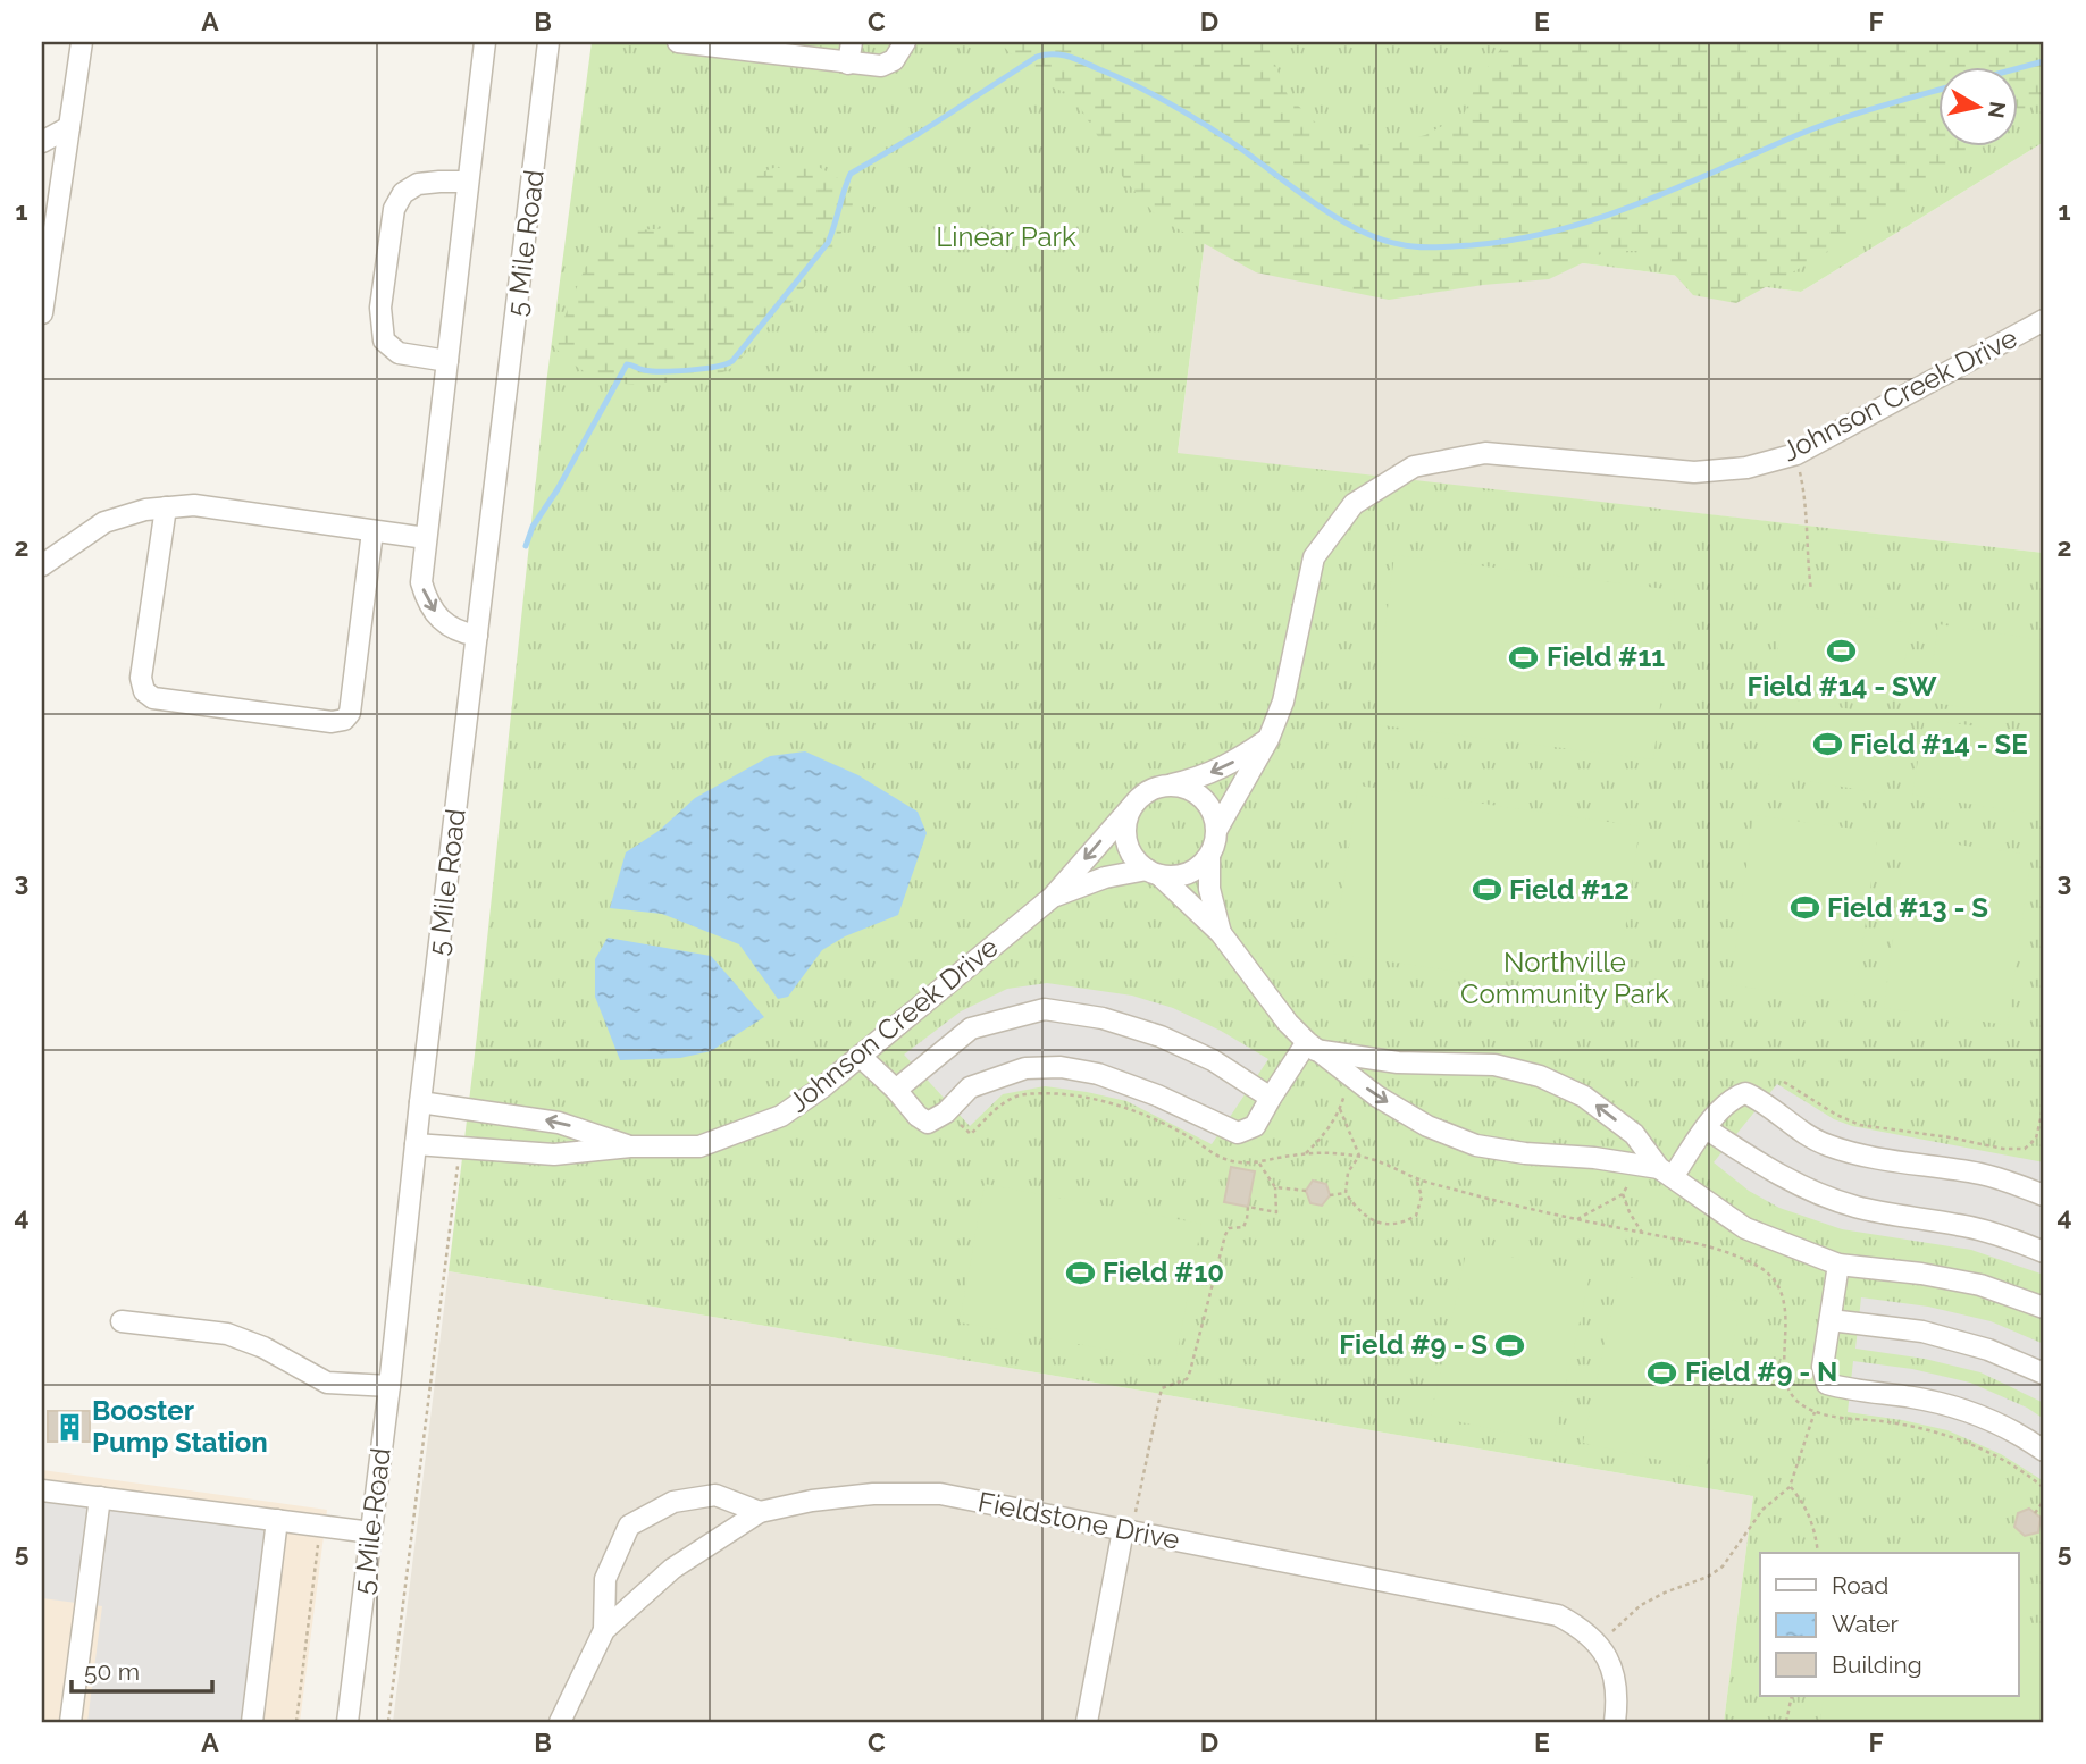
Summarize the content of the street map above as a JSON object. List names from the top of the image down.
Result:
{
  "streets": {
    "street": ["5 Mile Road", "Johnson Creek Drive", "Fieldstone Drive"]
  },
  "crossings": [
    ["5 Mile Road", "Johnson Creek Drive"]
  ],
  "parks": ["Linear Park", "Northville Community Park"],
  "places": {
    "sports": [
      "Field #14 - SW",
      "Field #11",
      "Field #14 - SE",
      "Field #12",
      "Field #13 - S",
      "Field #10",
      "Field #9 - S",
      "Field #9 - N"
    ],
    "building": ["Booster Pump Station"]
  },
  "legend": ["Road", "Water", "Building"],
  "scale_bar": "50 m",
  "north": "right",
  "grid": {
    "columns": [
      "A",
      "B",
      "C",
      "D",
      "E",
      "F"
    ],
    "rows": [
      "1",
      "2",
      "3",
      "4",
      "5"
    ]
  }
}
